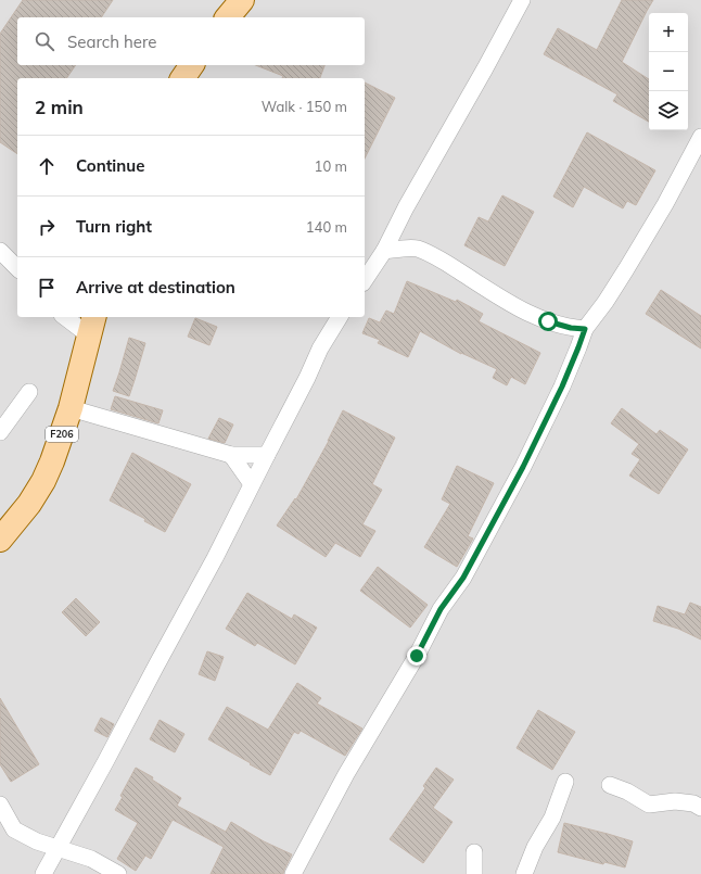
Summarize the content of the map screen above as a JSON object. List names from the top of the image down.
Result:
{
  "streets": {
    "main road": ["F206"]
  },
  "page": {
    "map_buttons": ["+", "−"],
    "search": "Search here",
    "heading": ["2 min", "Walk · 150 m"],
    "list": [
      ["Continue", "10 m"],
      ["Turn right", "140 m"],
      "Arrive at destination"
    ]
  }
}
